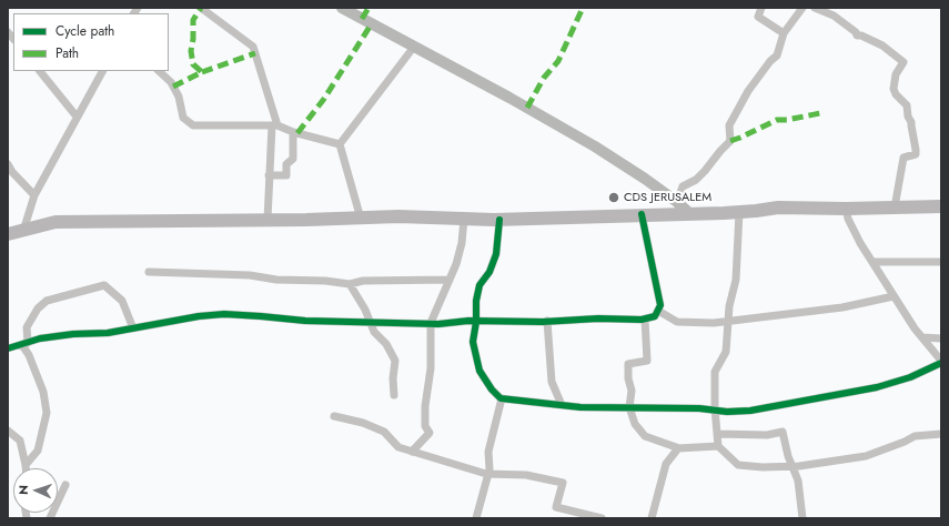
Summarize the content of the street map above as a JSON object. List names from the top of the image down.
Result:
{
  "places": ["CDS JERUSALEM"],
  "legend": ["Cycle path", "Path"],
  "north": "left"
}
